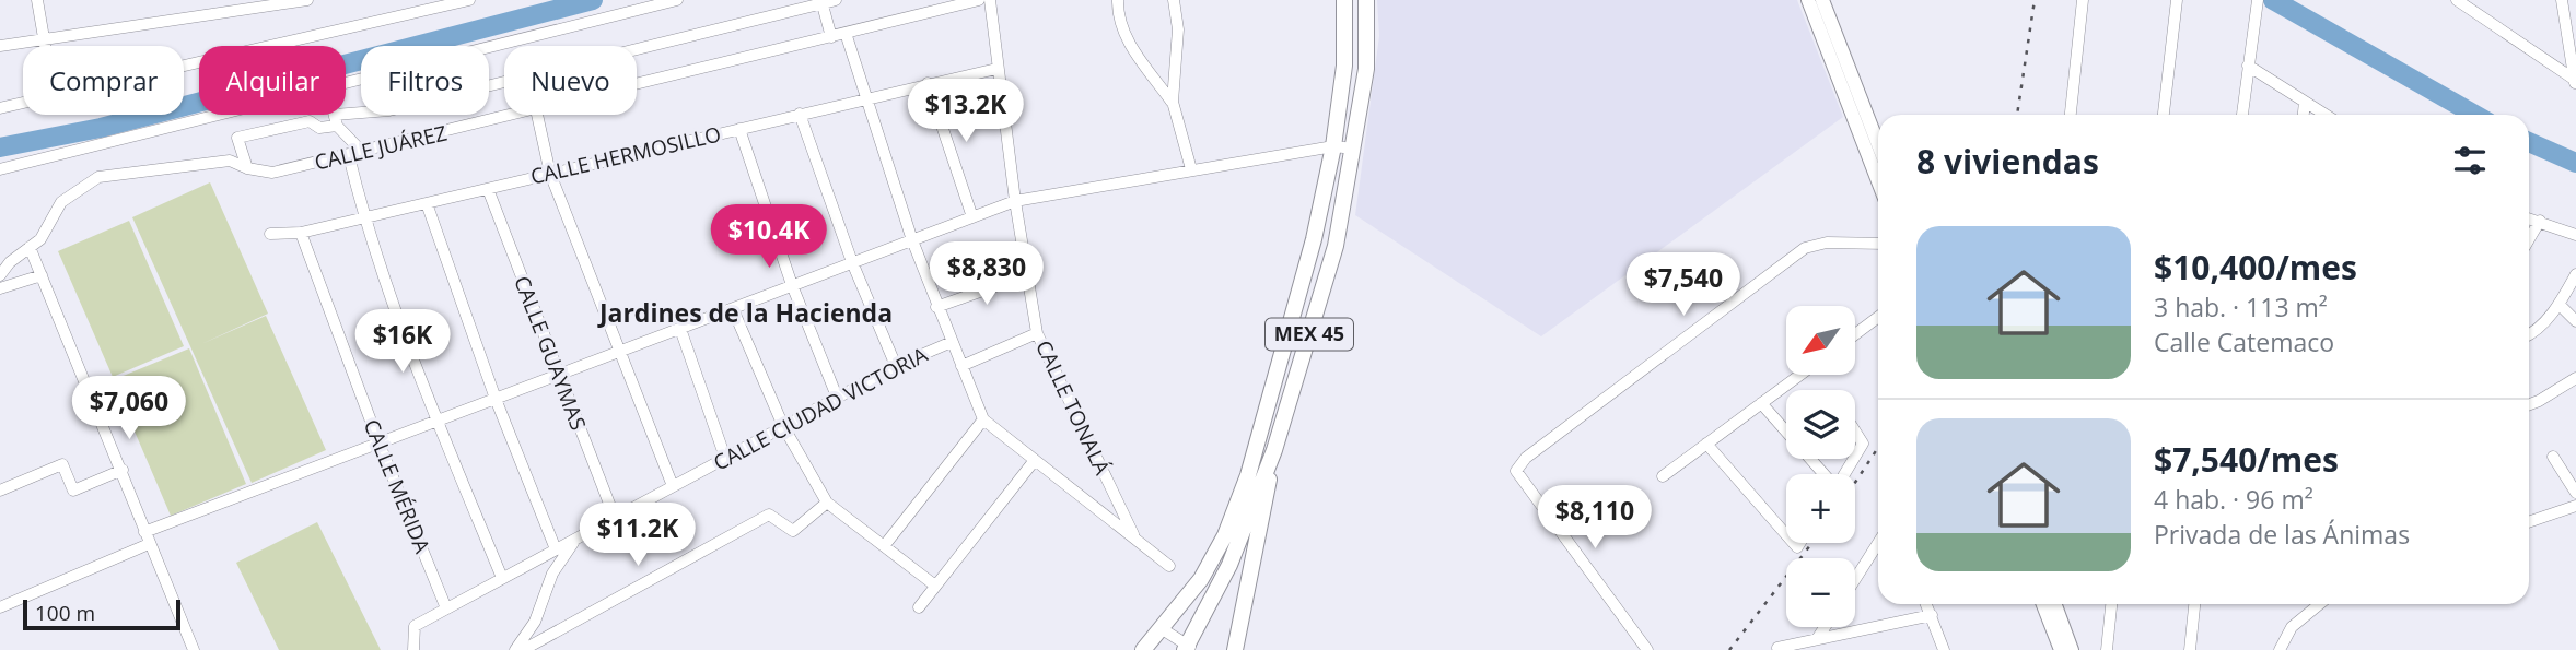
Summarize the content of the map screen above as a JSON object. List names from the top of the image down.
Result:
{
  "streets": {
    "highway": ["MEX 45"],
    "street": [
      "CALLE JUÁREZ",
      "CALLE HERMOSILLO",
      "CALLE GUAYMAS",
      "CALLE TONALÁ",
      "CALLE CIUDAD VICTORIA",
      "CALLE MÉRIDA"
    ]
  },
  "crossings": [
    ["CALLE HERMOSILLO", "CALLE GUAYMAS"],
    ["CALLE HERMOSILLO", "CALLE TONALÁ"],
    ["CALLE HERMOSILLO", "CALLE MÉRIDA"],
    ["CALLE GUAYMAS", "CALLE CIUDAD VICTORIA"],
    ["CALLE CIUDAD VICTORIA", "CALLE MÉRIDA"]
  ],
  "districts": ["Jardines de la Hacienda"],
  "scale_bar": "100 m",
  "north": "bottom left",
  "page": {
    "chip": [
      "Comprar",
      "Alquilar",
      "Filtros",
      "Nuevo"
    ],
    "price": [
      "$13.2K",
      "$10.4K",
      "$8,830",
      "$7,540",
      "$16K",
      "$7,060",
      "$8,110",
      "$11.2K"
    ],
    "heading": "8 viviendas",
    "list": [
      {
        "name": "$10,400/mes",
        "note": "3 hab. · 113 m² · Calle Catemaco"
      },
      {
        "name": "$7,540/mes",
        "note": "4 hab. · 96 m² · Privada de las Ánimas"
      }
    ],
    "map_buttons": ["+", "−"],
    "scale": "100 m"
  }
}
